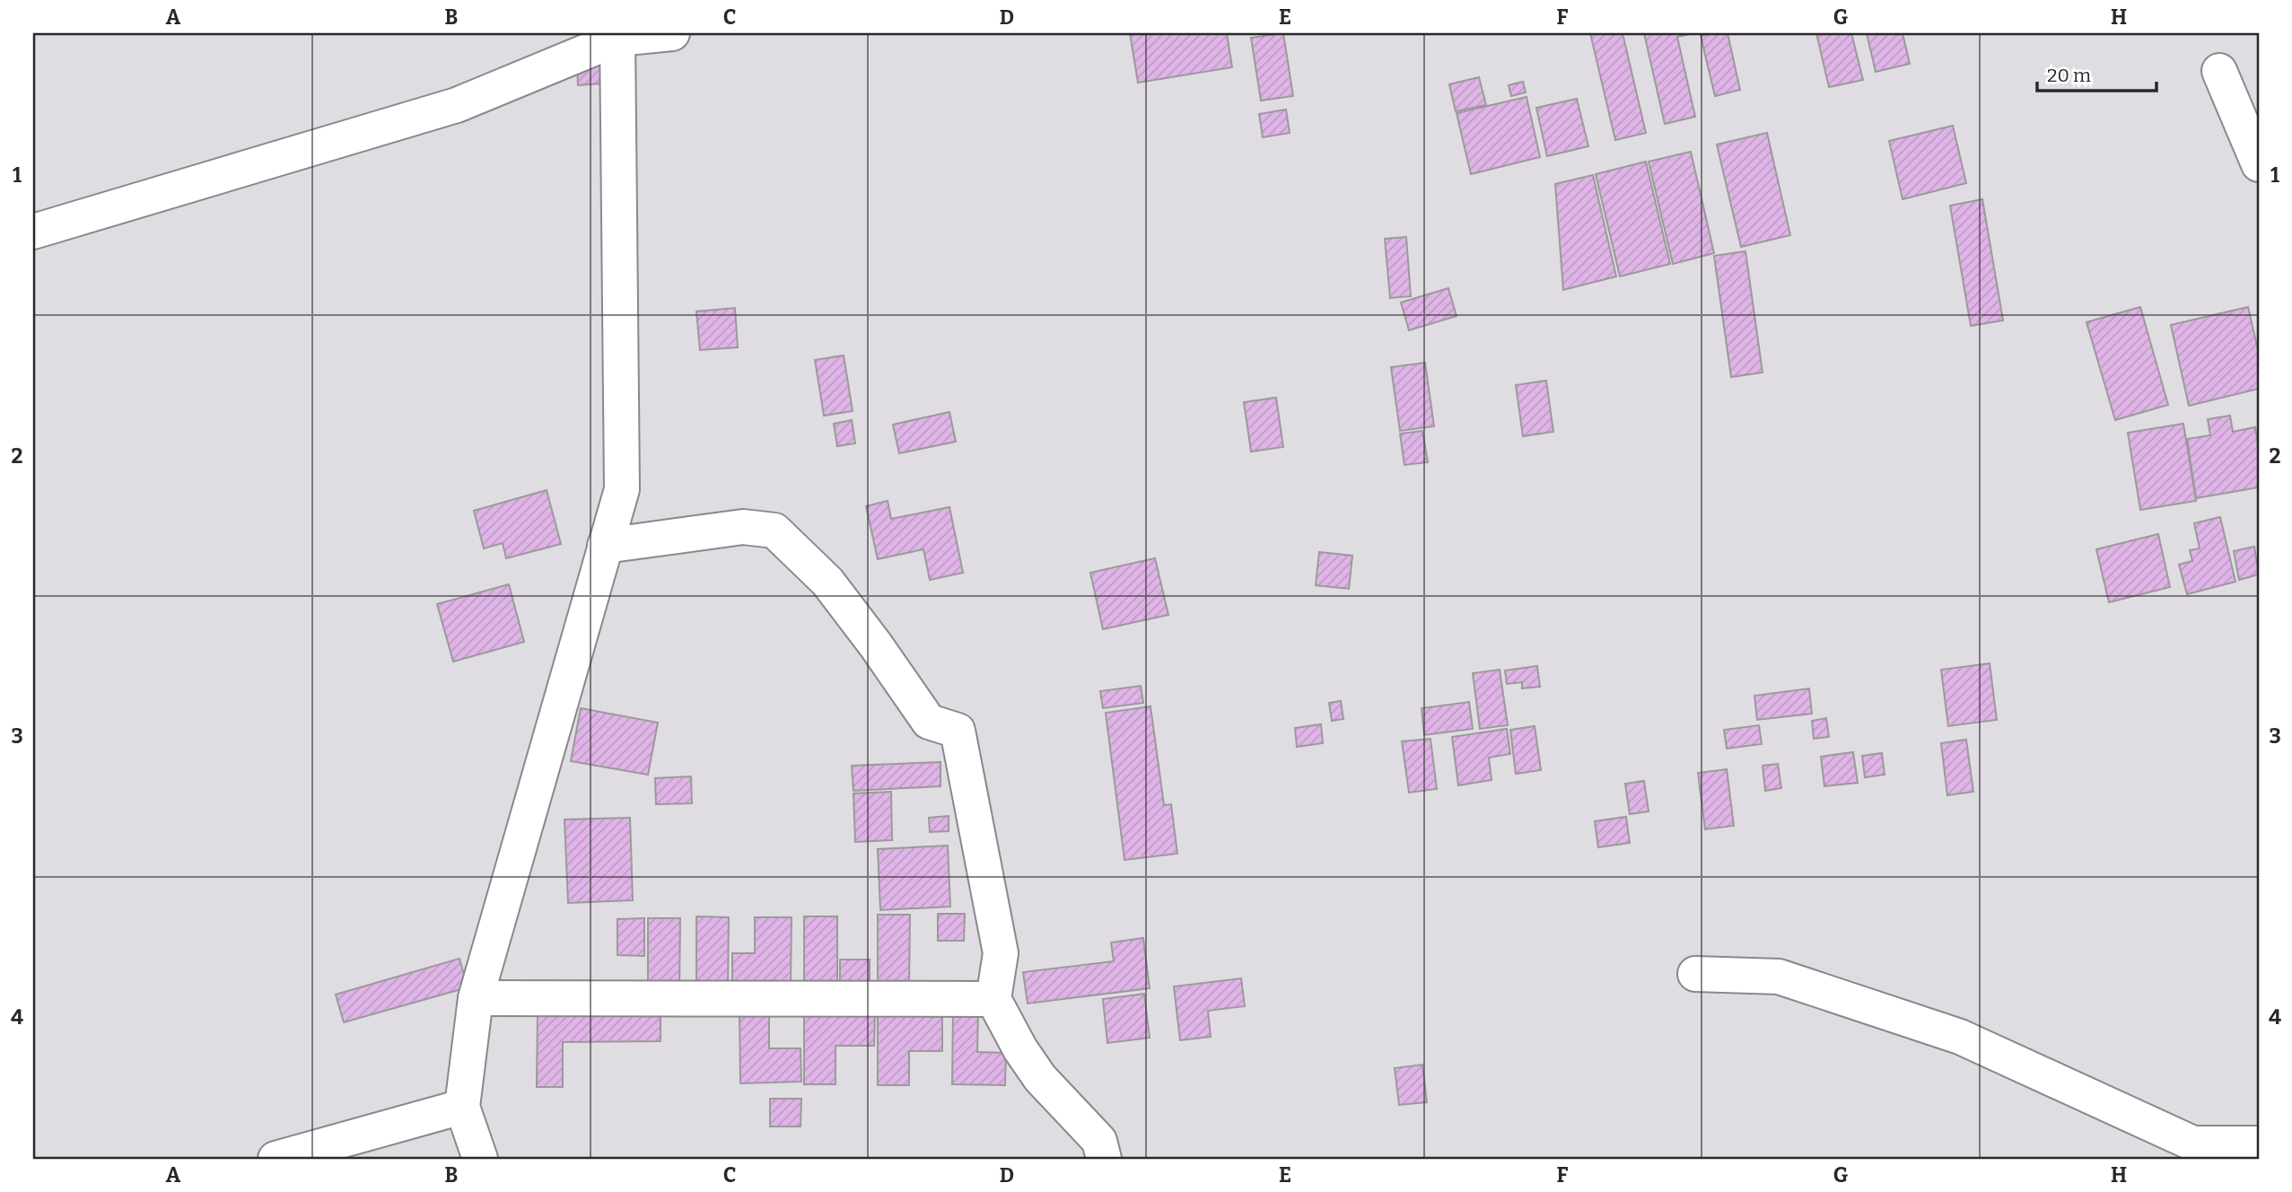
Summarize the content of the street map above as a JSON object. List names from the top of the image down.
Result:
{
  "scale_bar": "20 m",
  "grid": {
    "columns": [
      "A",
      "B",
      "C",
      "D",
      "E",
      "F",
      "G",
      "H"
    ],
    "rows": [
      "1",
      "2",
      "3",
      "4"
    ]
  }
}
